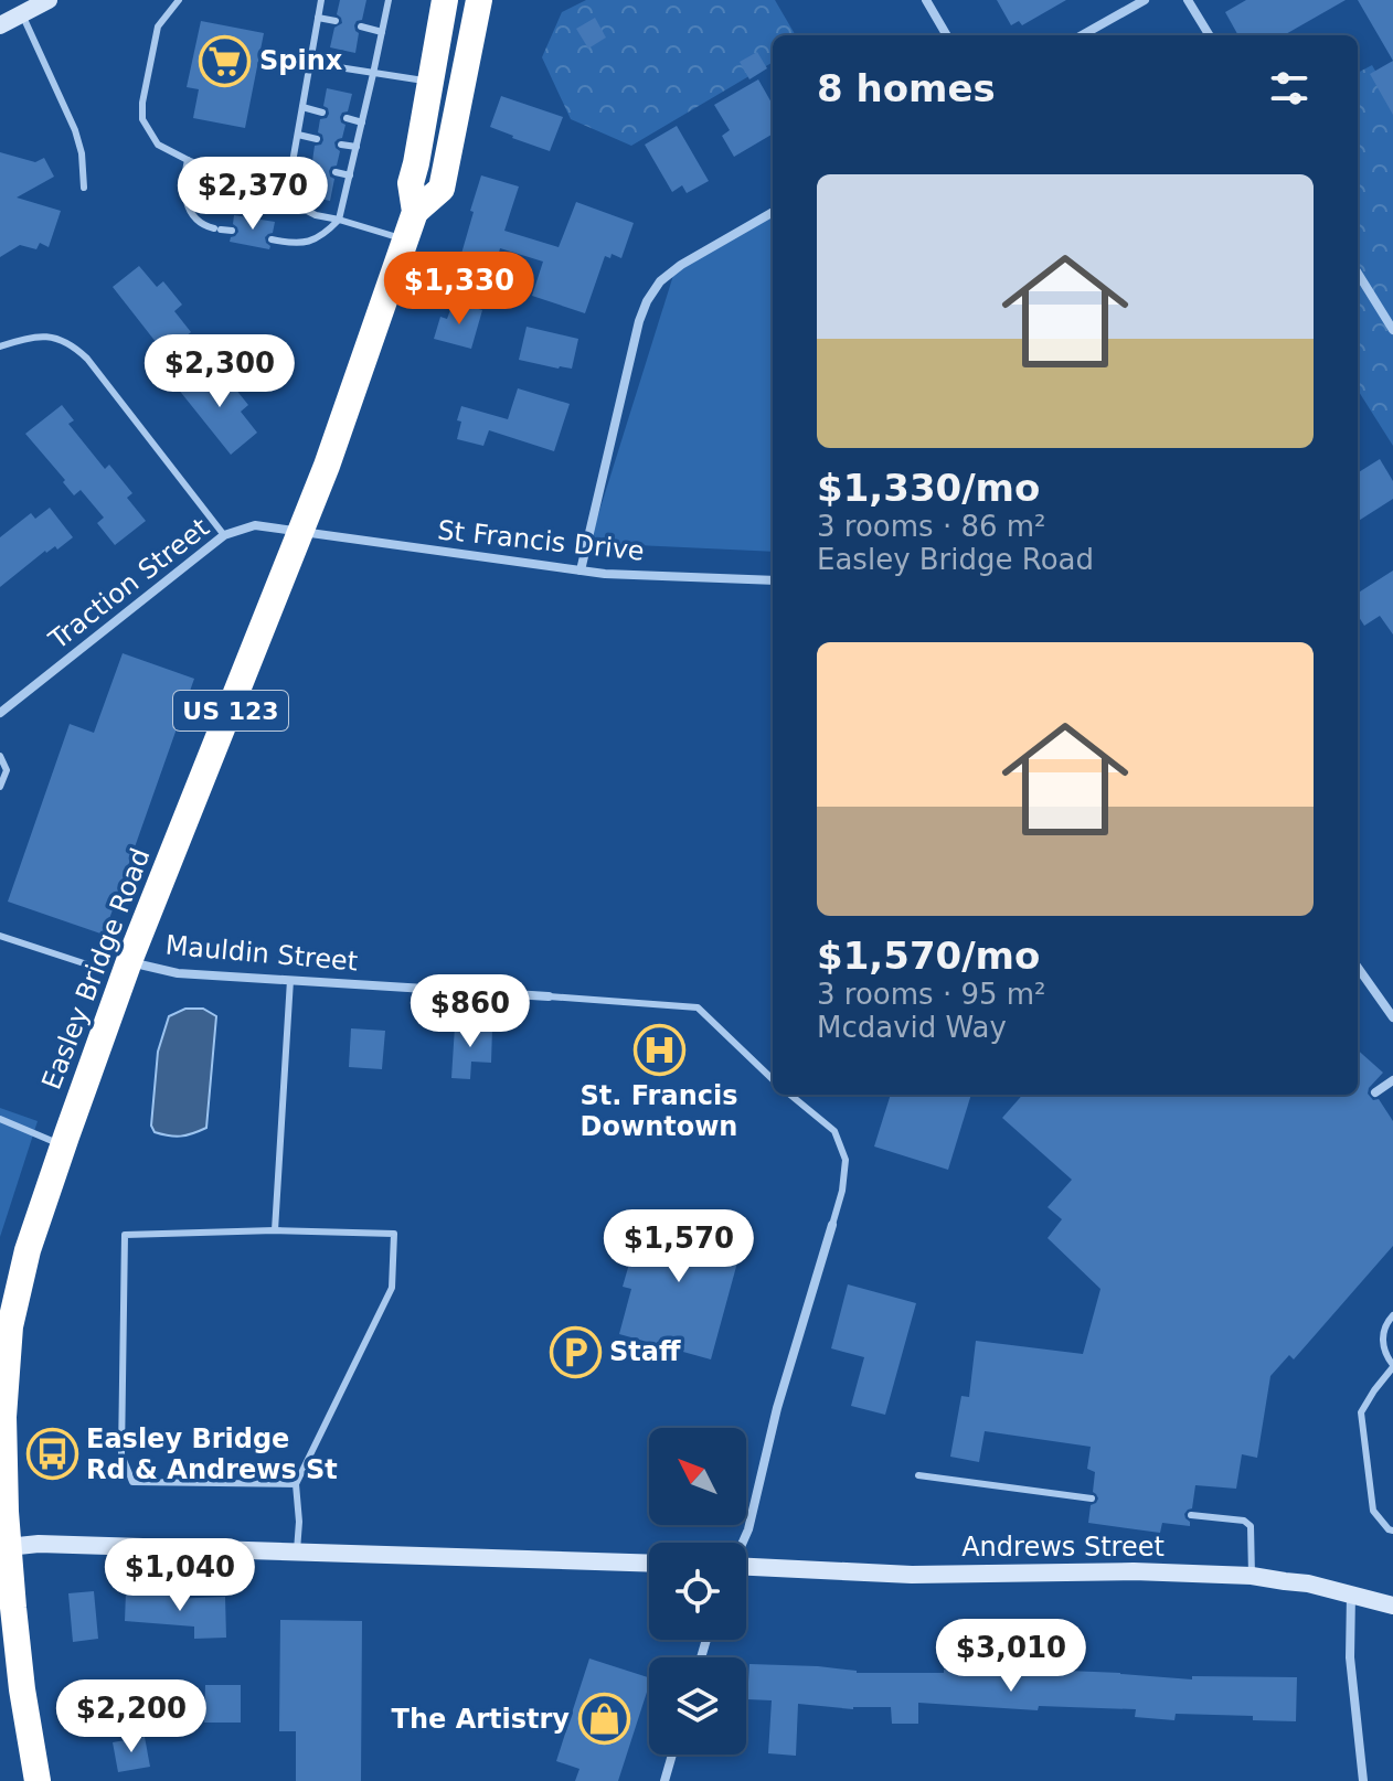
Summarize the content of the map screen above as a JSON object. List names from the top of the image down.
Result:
{
  "streets": {
    "highway": ["US 123", "Easley Bridge Road"],
    "street": [
      "St Francis Drive",
      "Traction Street",
      "Mauldin Street",
      "Andrews Street"
    ]
  },
  "crossings": [
    ["St Francis Drive", "Traction Street"],
    ["St Francis Drive", "Easley Bridge Road"],
    ["Traction Street", "Easley Bridge Road"],
    ["Mauldin Street", "Easley Bridge Road"]
  ],
  "places": {
    "supermarket": ["Spinx"],
    "hospital": ["St. Francis Downtown"],
    "parking": ["Staff"],
    "bus stop": ["Easley Bridge Rd & Andrews St"],
    "shop": ["The Artistry"]
  },
  "north": "top left",
  "page": {
    "heading": "8 homes",
    "list": [
      {
        "name": "$1,330/mo",
        "note": "3 rooms · 86 m² · Easley Bridge Road"
      },
      {
        "name": "$1,570/mo",
        "note": "3 rooms · 95 m² · Mcdavid Way"
      }
    ],
    "price": [
      "$2,370",
      "$1,330",
      "$2,300",
      "$860",
      "$1,570",
      "$1,040",
      "$3,010",
      "$2,200"
    ]
  }
}
